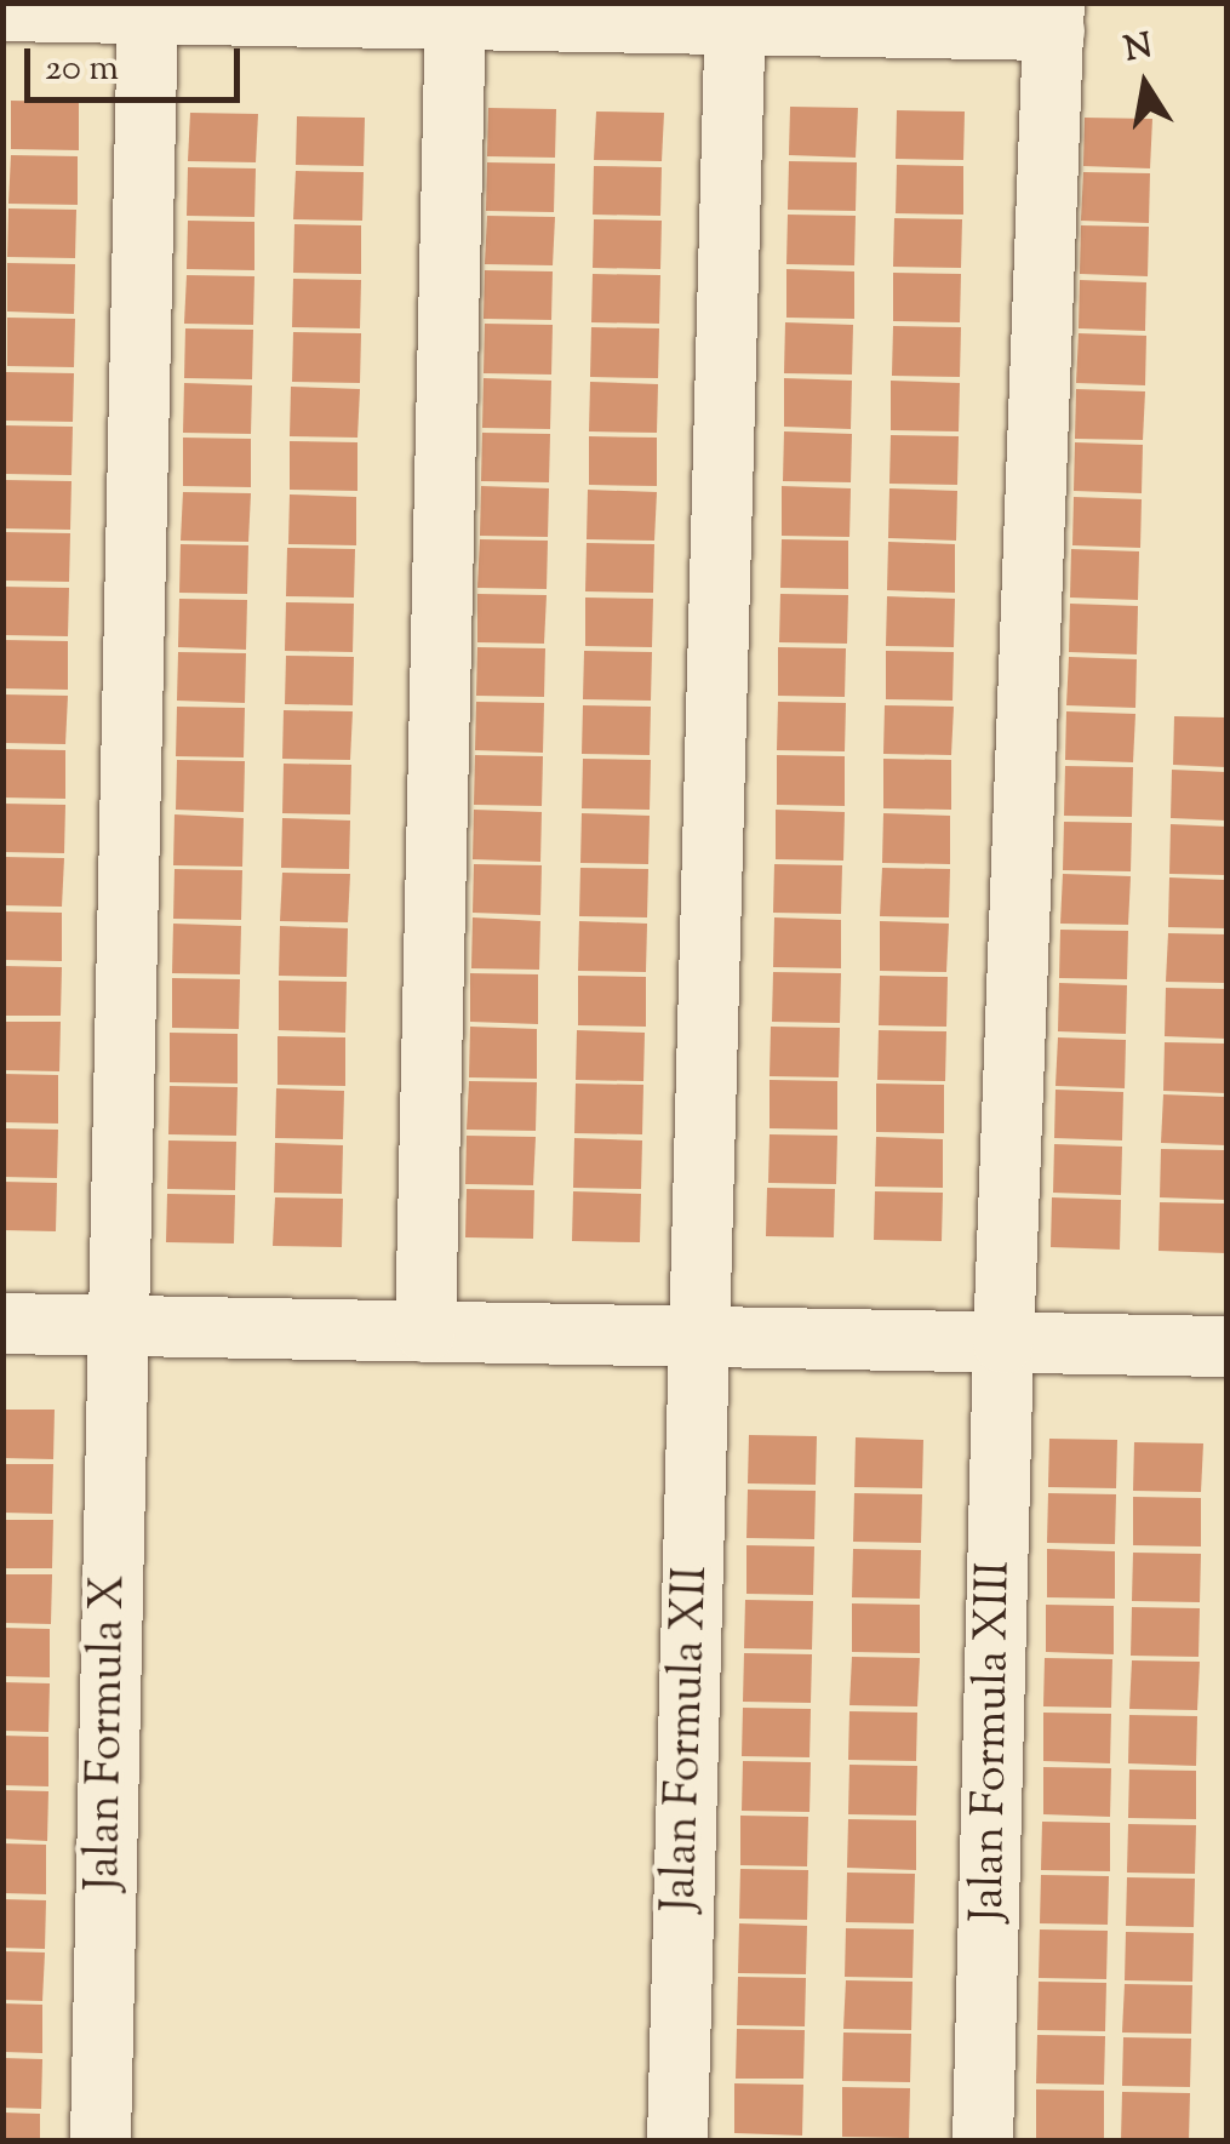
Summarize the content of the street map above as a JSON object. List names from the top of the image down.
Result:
{
  "streets": {
    "street": ["Jalan Formula X", "Jalan Formula XII", "Jalan Formula XIII"]
  },
  "scale_bar": "20 m",
  "north": "top"
}
